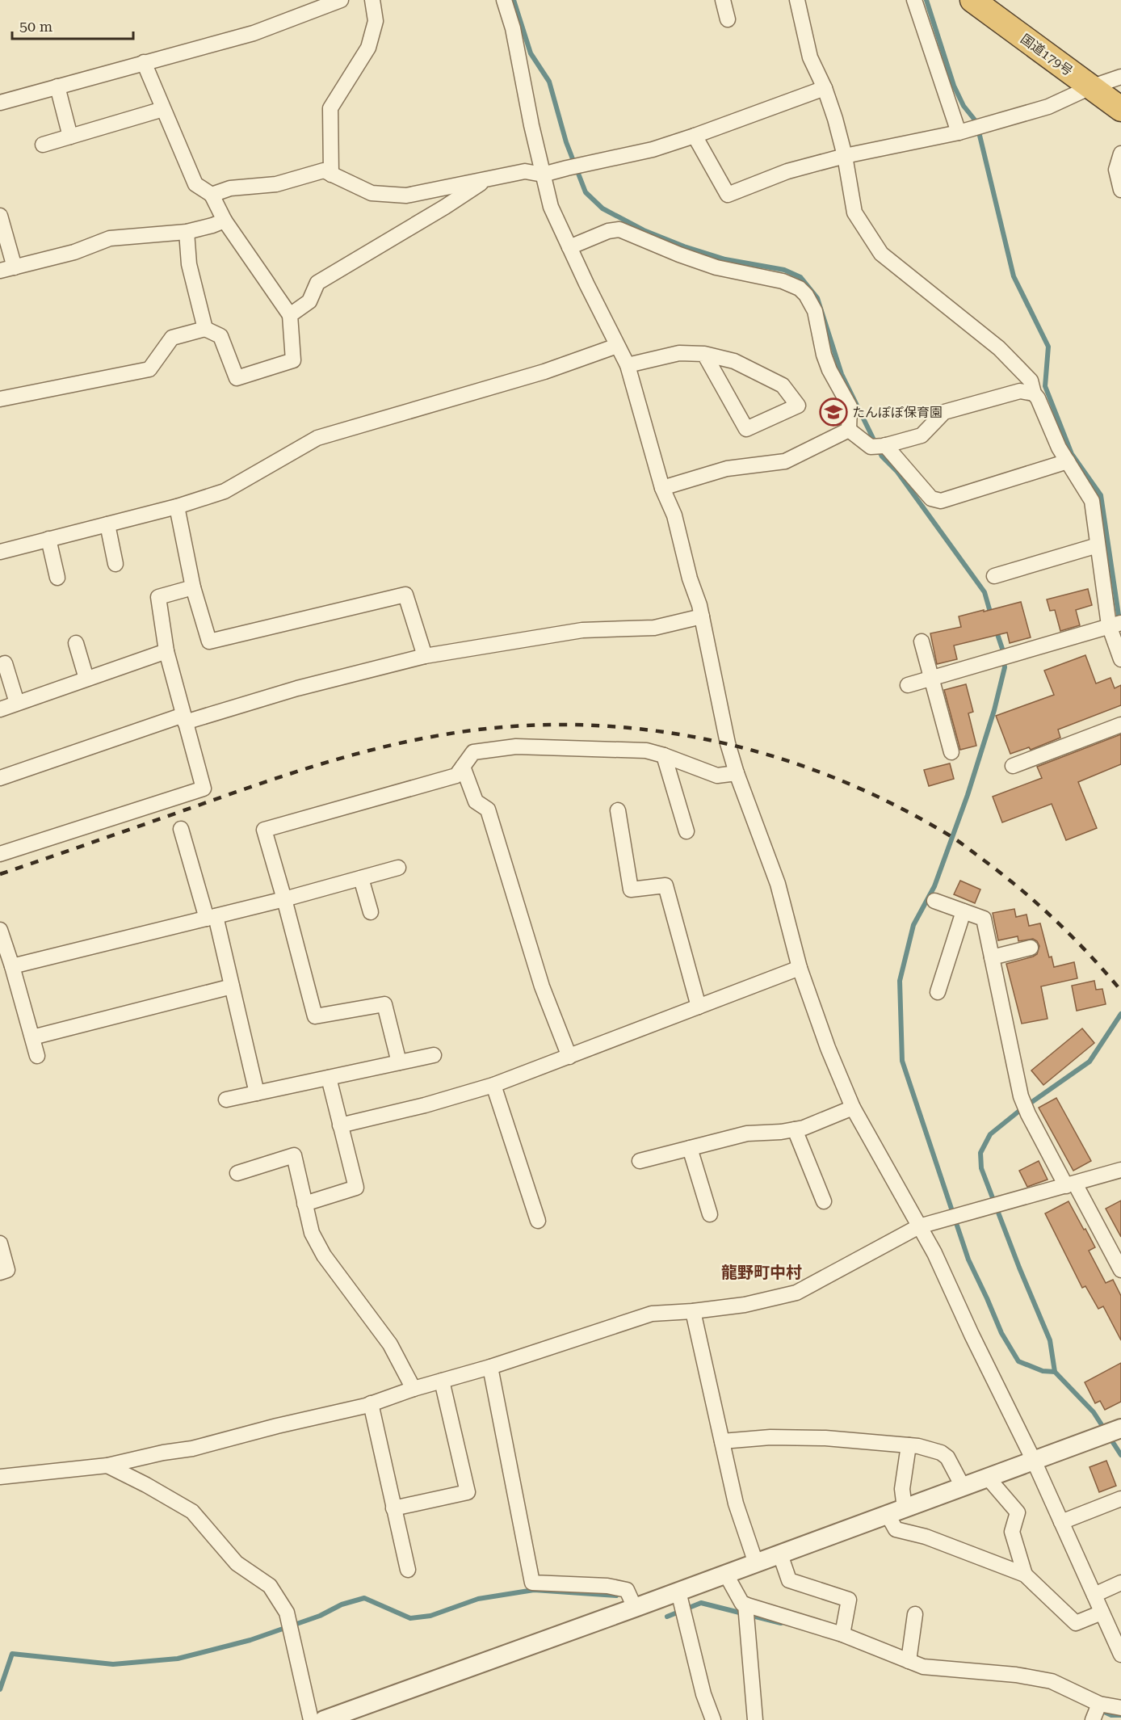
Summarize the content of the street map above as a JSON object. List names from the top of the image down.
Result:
{
  "streets": {
    "highway": ["国道179号"]
  },
  "districts": ["龍野町中村"],
  "places": {
    "school or university": ["たんぽぽ保育園"]
  },
  "scale_bar": "50 m"
}
